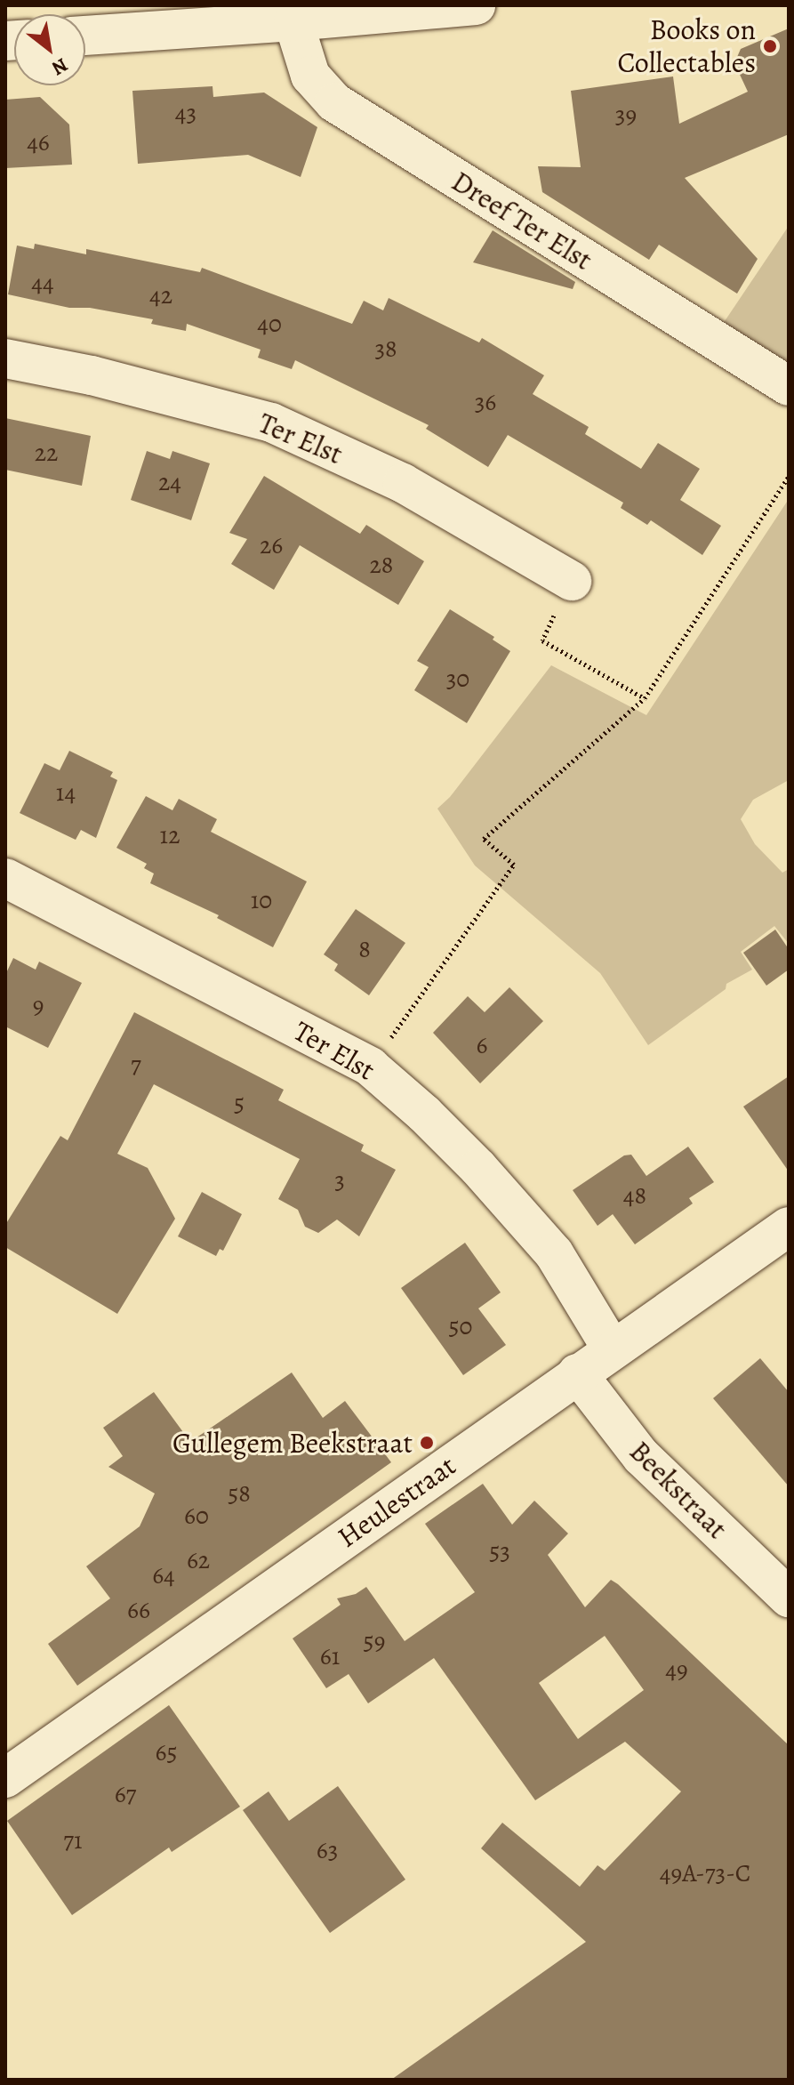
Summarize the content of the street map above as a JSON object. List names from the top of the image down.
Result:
{
  "streets": {
    "street": [
      "Dreef Ter Elst",
      "Ter Elst",
      "Beekstraat",
      "Heulestraat"
    ]
  },
  "crossings": [
    ["Ter Elst", "Heulestraat"],
    ["Beekstraat", "Heulestraat"]
  ],
  "places": ["Books on Collectables", "Gullegem Beekstraat"],
  "house_numbers": [
    "43",
    "39",
    "46",
    "44",
    "42",
    "40",
    "38",
    "36",
    "22",
    "24",
    "26",
    "28",
    "30",
    "14",
    "12",
    "10",
    "8",
    "9",
    "6",
    "7",
    "5",
    "3",
    "48",
    "50",
    "58",
    "60",
    "53",
    "62",
    "64",
    "66",
    "59",
    "61",
    "49",
    "65",
    "67",
    "71",
    "63",
    "49A-73-C"
  ],
  "north": "bottom right"
}
